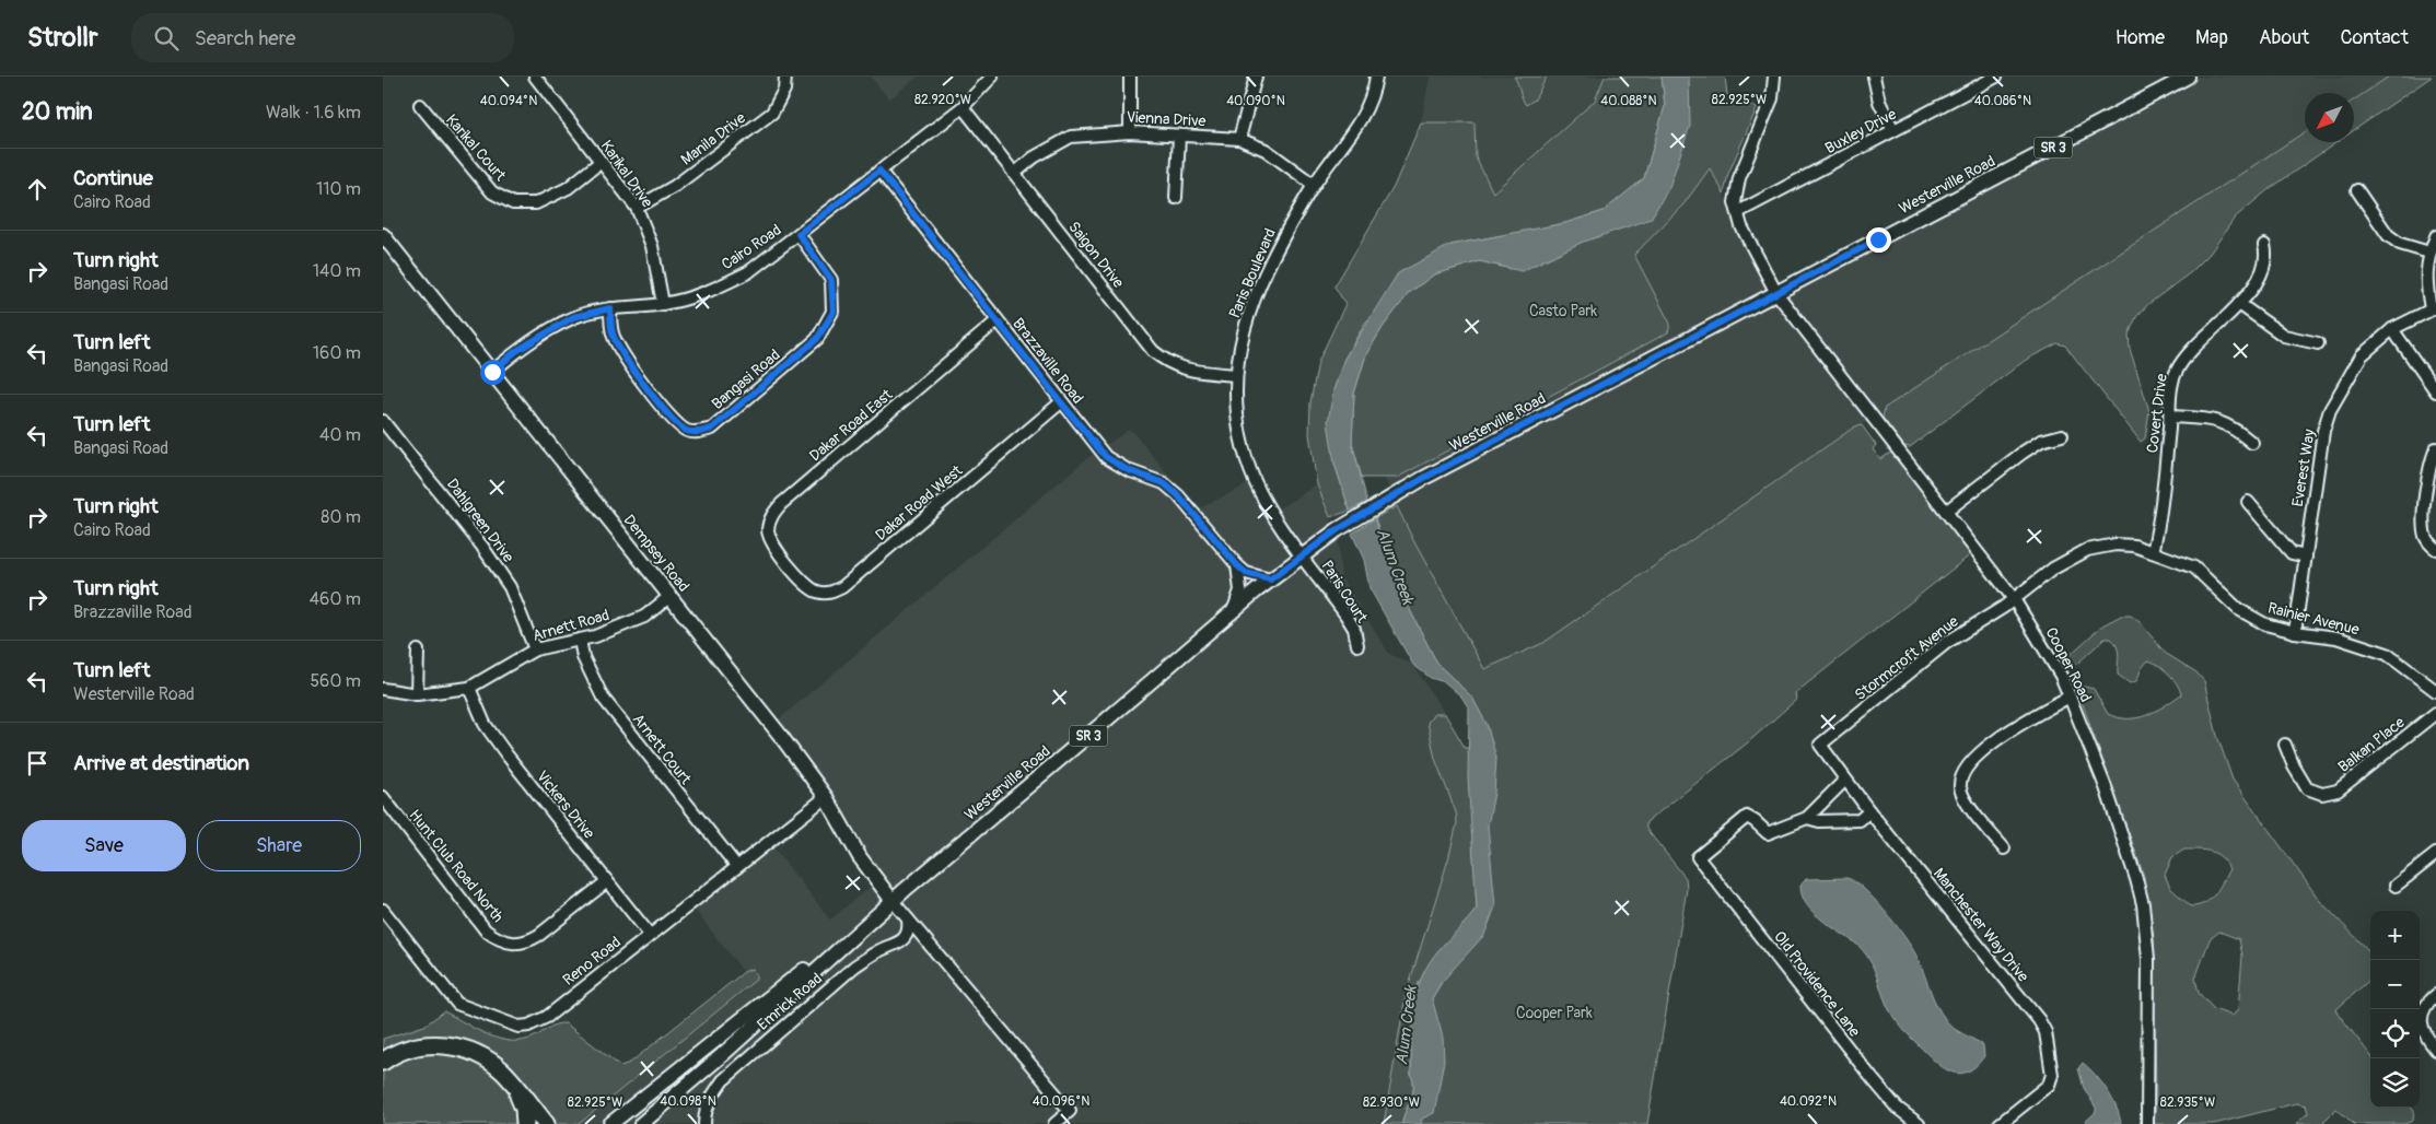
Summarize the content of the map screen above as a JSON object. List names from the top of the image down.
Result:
{
  "streets": {
    "main road": ["SR 3", "Westerville Road", "Dempsey Road"],
    "street": [
      "Vienna Drive",
      "Buxley Drive",
      "Manila Drive",
      "Karikal Court",
      "Karikal Drive",
      "Cairo Road",
      "Saigon Drive",
      "Paris Boulevard",
      "Brazzaville Road",
      "Bangasi Road",
      "Covert Drive",
      "Dakar Road East",
      "Everest Way",
      "Dakar Road West",
      "Dahlgreen Drive",
      "Paris Court",
      "Rainier Avenue",
      "Arnett Road",
      "Stormcroft Avenue",
      "Cooper Road",
      "Balkan Place",
      "Arnett Court",
      "Vickers Drive",
      "Hunt Club Road North",
      "Manchester Way Drive",
      "Reno Road",
      "Old Providence Lane",
      "Emrick Road"
    ]
  },
  "crossings": [
    ["Vienna Drive", "Saigon Drive"],
    ["Vienna Drive", "Paris Boulevard"],
    ["Buxley Drive", "Cooper Road"],
    ["Manila Drive", "Karikal Drive"],
    ["Karikal Court", "Karikal Drive"],
    ["Karikal Drive", "Cairo Road"],
    ["Westerville Road", "Paris Boulevard"],
    ["Westerville Road", "Brazzaville Road"],
    ["Westerville Road", "Dempsey Road"],
    ["Westerville Road", "Paris Court"],
    ["Westerville Road", "Cooper Road"],
    ["Cairo Road", "Saigon Drive"],
    ["Cairo Road", "Brazzaville Road"],
    ["Cairo Road", "Bangasi Road"],
    ["Cairo Road", "Dempsey Road"],
    ["Saigon Drive", "Paris Boulevard"],
    ["Paris Boulevard", "Paris Court"],
    ["Brazzaville Road", "Dakar Road East"],
    ["Brazzaville Road", "Dakar Road West"],
    ["Covert Drive", "Rainier Avenue"],
    ["Dakar Road East", "Dakar Road West"],
    ["Everest Way", "Rainier Avenue"],
    ["Dahlgreen Drive", "Arnett Road"],
    ["Dempsey Road", "Arnett Road"],
    ["Dempsey Road", "Reno Road"],
    ["Rainier Avenue", "Stormcroft Avenue"],
    ["Rainier Avenue", "Cooper Road"],
    ["Arnett Road", "Arnett Court"],
    ["Arnett Road", "Vickers Drive"],
    ["Stormcroft Avenue", "Cooper Road"],
    ["Stormcroft Avenue", "Manchester Way Drive"],
    ["Arnett Court", "Reno Road"],
    ["Vickers Drive", "Hunt Club Road North"],
    ["Vickers Drive", "Reno Road"]
  ],
  "water": ["Alum Creek"],
  "parks": ["Casto Park", "Cooper Park"],
  "north": "bottom left",
  "page": {
    "header": "Strollr",
    "search": "Search here",
    "nav": [
      "Home",
      "Map",
      "About",
      "Contact"
    ],
    "heading": ["20 min", "Walk · 1.6 km"],
    "list": [
      ["Continue", "Cairo Road", "110 m"],
      ["Turn right", "Bangasi Road", "140 m"],
      ["Turn left", "Bangasi Road", "160 m"],
      ["Turn left", "Bangasi Road", "40 m"],
      ["Turn right", "Cairo Road", "80 m"],
      ["Turn right", "Brazzaville Road", "460 m"],
      ["Turn left", "Westerville Road", "560 m"],
      "Arrive at destination"
    ],
    "buttons": ["Save", "Share"],
    "map_buttons": ["+", "−"]
  },
  "coordinates": [
    "82.920°W",
    "82.925°W",
    "40.094°N",
    "40.090°N",
    "40.088°N",
    "40.086°N",
    "40.098°N",
    "40.096°N",
    "40.092°N",
    "82.930°W",
    "82.935°W"
  ]
}
